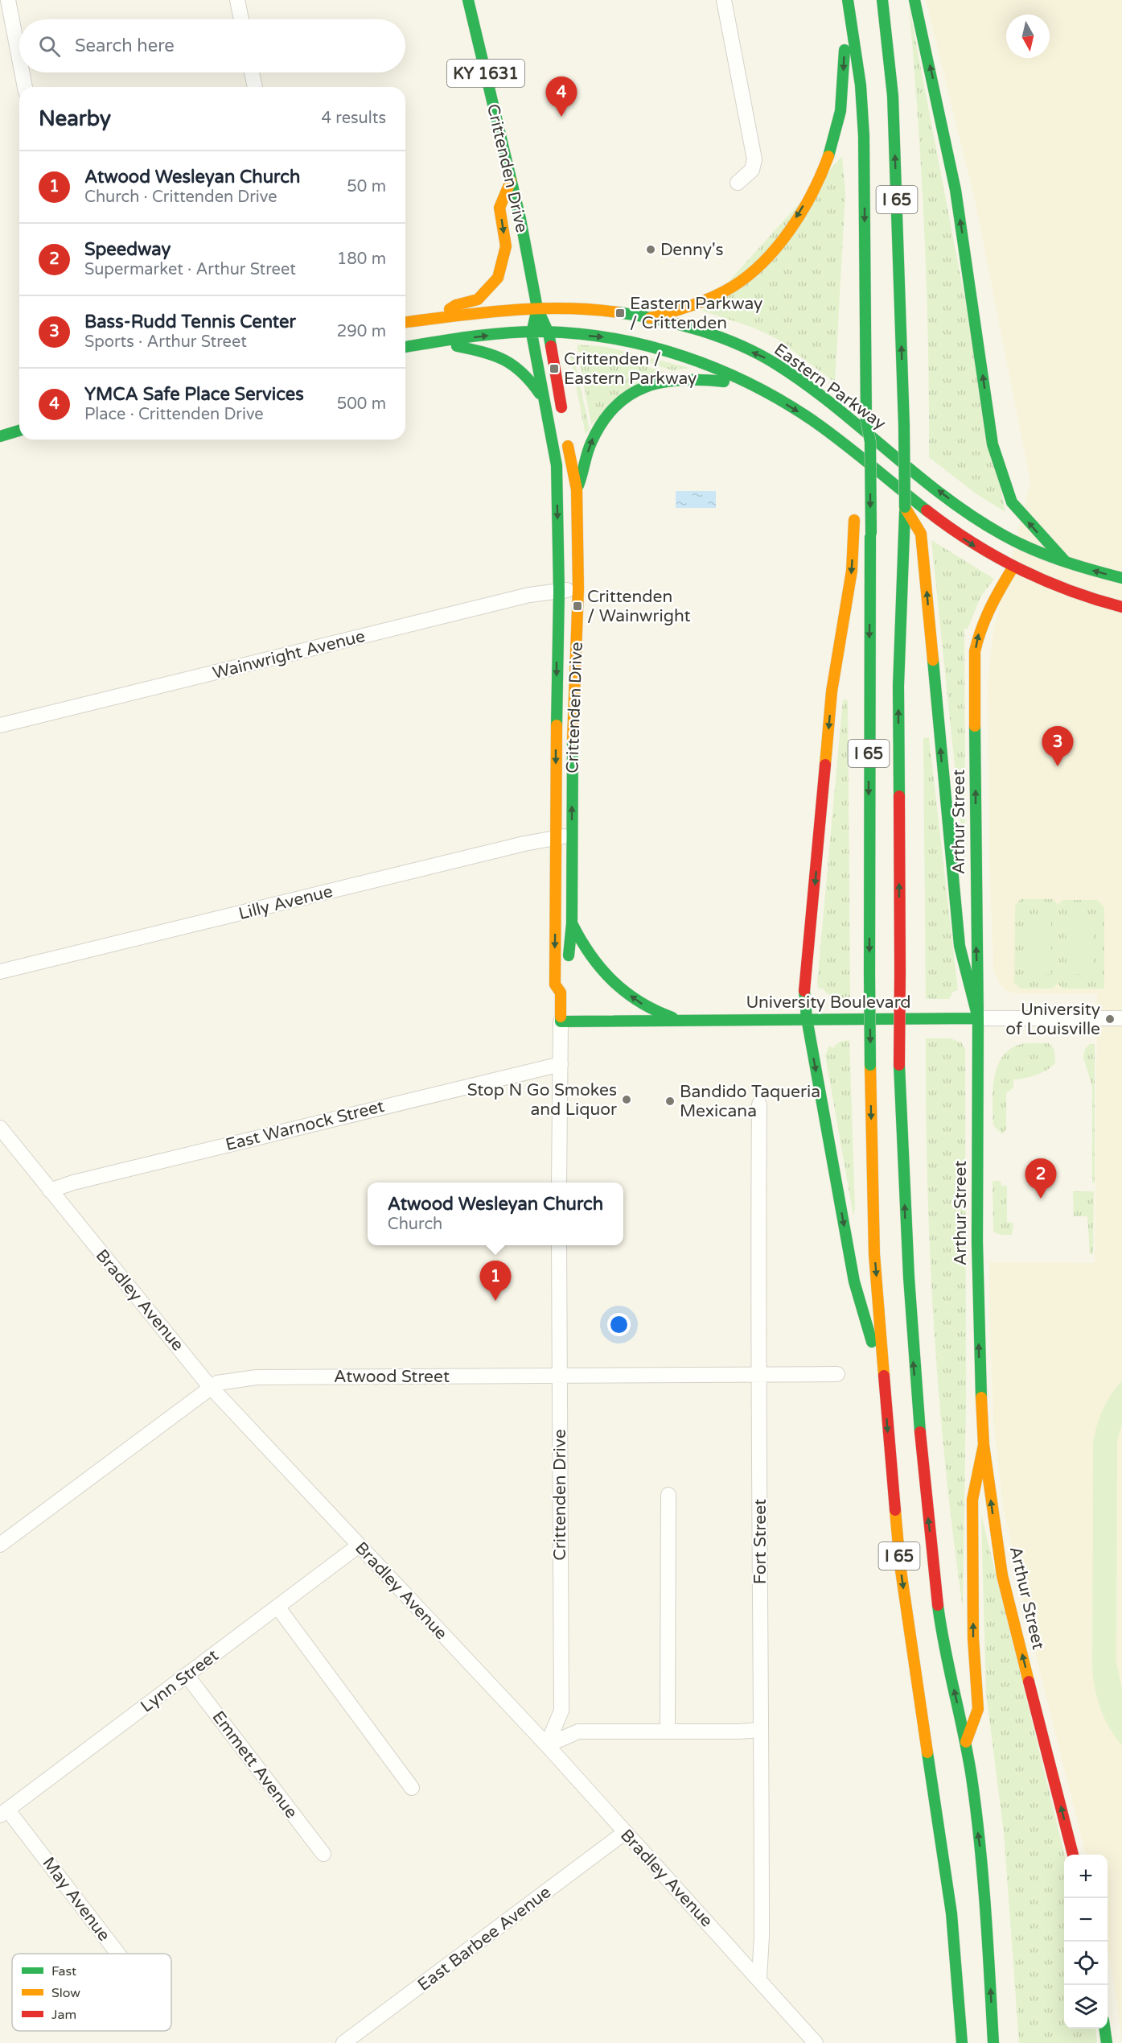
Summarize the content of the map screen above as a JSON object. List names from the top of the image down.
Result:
{
  "streets": {
    "main road": [
      "KY 1631",
      "Crittenden Drive",
      "I 65",
      "Eastern Parkway",
      "Arthur Street",
      "University Boulevard"
    ],
    "street": [
      "Wainwright Avenue",
      "Lilly Avenue",
      "East Warnock Street",
      "Bradley Avenue",
      "Atwood Street",
      "Fort Street",
      "Lynn Street",
      "Emmett Avenue",
      "May Avenue",
      "East Barbee Avenue"
    ]
  },
  "crossings": [
    ["Crittenden Drive", "Eastern Parkway"],
    ["Crittenden Drive", "Wainwright Avenue"],
    ["Crittenden Drive", "Lilly Avenue"],
    ["Crittenden Drive", "University Boulevard"],
    ["Crittenden Drive", "East Warnock Street"],
    ["Crittenden Drive", "Bradley Avenue"],
    ["Crittenden Drive", "Atwood Street"],
    ["Arthur Street", "University Boulevard"],
    ["East Warnock Street", "Bradley Avenue"],
    ["Bradley Avenue", "Atwood Street"],
    ["Bradley Avenue", "Fort Street"],
    ["Bradley Avenue", "Lynn Street"],
    ["Bradley Avenue", "East Barbee Avenue"],
    ["Atwood Street", "Fort Street"],
    ["Lynn Street", "Emmett Avenue"],
    ["Lynn Street", "May Avenue"]
  ],
  "places": {
    "other": [
      "Denny's",
      "University of Louisville",
      "Stop N Go Smokes and Liquor",
      "Bandido Taqueria Mexicana"
    ],
    "transit": ["Eastern Parkway / Crittenden", "Crittenden / Eastern Parkway", "Crittenden / Wainwright"]
  },
  "legend": ["Fast", "Slow", "Jam"],
  "north": "bottom",
  "page": {
    "search": "Search here",
    "pins": [
      "4",
      "3",
      "2",
      "1"
    ],
    "heading": ["Nearby", "4 results"],
    "list": [
      {
        "mark": "1",
        "name": "Atwood Wesleyan Church",
        "note": "Church · Crittenden Drive",
        "value": "50 m"
      },
      {
        "mark": "2",
        "name": "Speedway",
        "note": "Supermarket · Arthur Street",
        "value": "180 m"
      },
      {
        "mark": "3",
        "name": "Bass-Rudd Tennis Center",
        "note": "Sports · Arthur Street",
        "value": "290 m"
      },
      {
        "mark": "4",
        "name": "YMCA Safe Place Services",
        "note": "Place · Crittenden Drive",
        "value": "500 m"
      }
    ],
    "popup": ["Atwood Wesleyan Church", "Church"],
    "map_buttons": ["+", "−"]
  }
}
